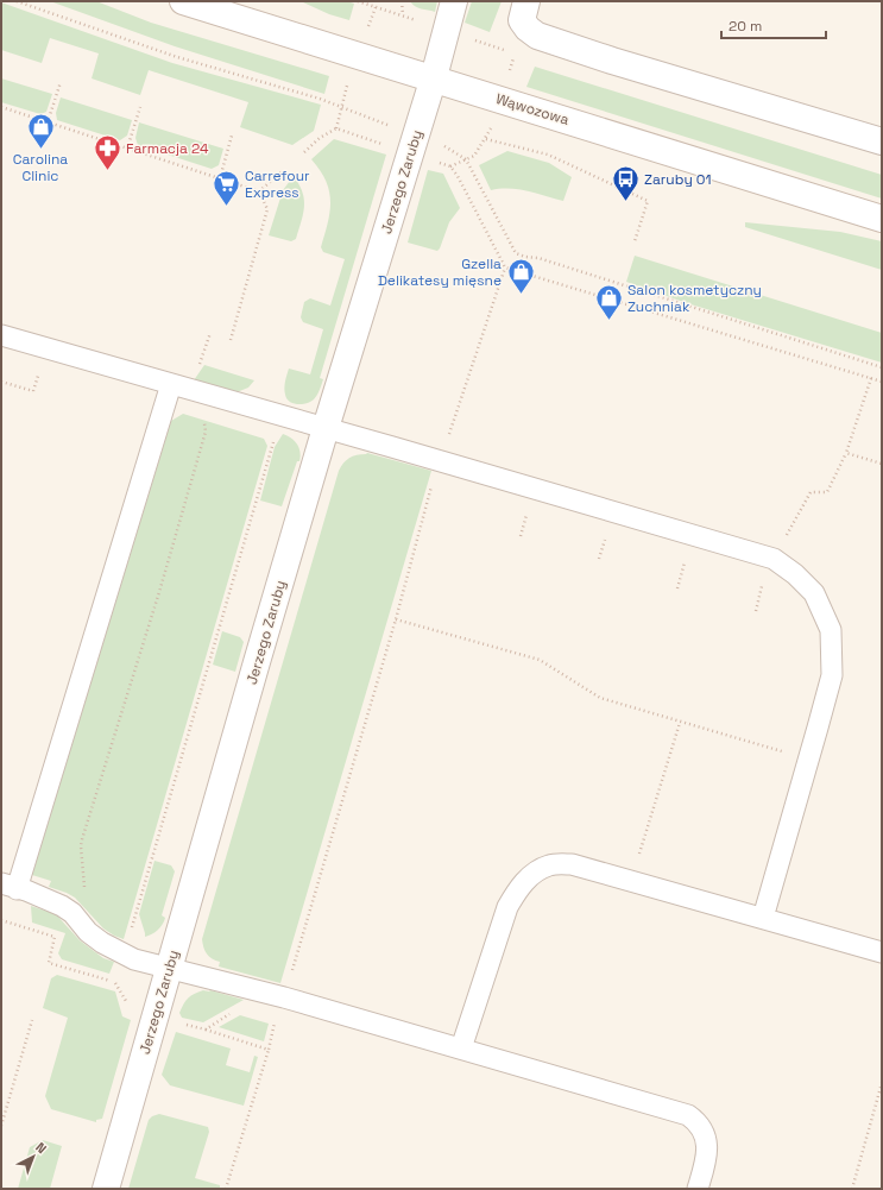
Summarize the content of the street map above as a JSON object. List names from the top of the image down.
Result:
{
  "streets": {
    "street": ["Wąwozowa", "Jerzego Zaruby"]
  },
  "crossings": [
    ["Wąwozowa", "Jerzego Zaruby"]
  ],
  "places": {
    "shop": ["Carolina Clinic", "Gzella Delikatesy mięsne", "Salon kosmetyczny Zuchniak"],
    "pharmacy": ["Farmacja 24"],
    "bus stop": ["Zaruby 01"],
    "supermarket": ["Carrefour Express"]
  },
  "scale_bar": "20 m",
  "north": "top right"
}
